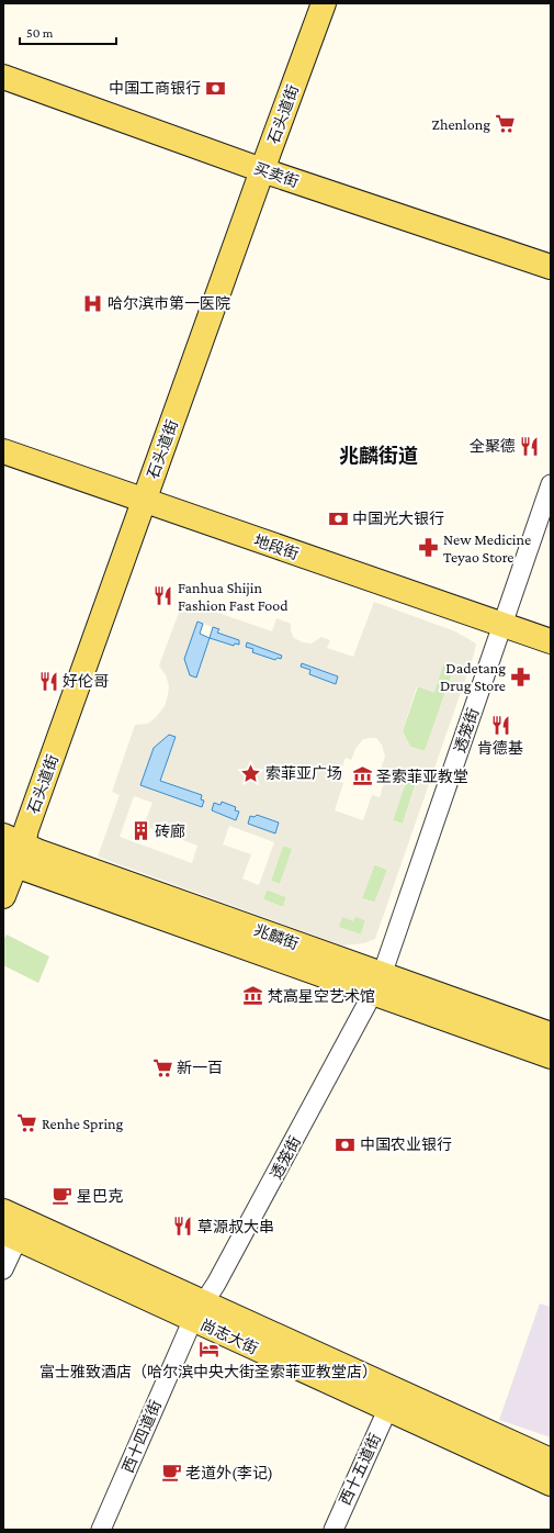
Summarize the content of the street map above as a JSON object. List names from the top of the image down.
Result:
{
  "streets": {
    "main road": [
      "石头道街",
      "买卖街",
      "地段街",
      "兆麟街",
      "尚志大街"
    ],
    "street": ["透笼街", "西十四道街", "西十五道街"]
  },
  "crossings": [
    ["石头道街", "买卖街"],
    ["石头道街", "地段街"],
    ["石头道街", "兆麟街"],
    ["地段街", "透笼街"],
    ["透笼街", "兆麟街"],
    ["透笼街", "尚志大街"],
    ["透笼街", "西十四道街"],
    ["尚志大街", "西十四道街"],
    ["尚志大街", "西十五道街"]
  ],
  "districts": ["兆麟街道"],
  "places": {
    "bank": ["中国工商银行", "中国光大银行", "中国农业银行"],
    "supermarket": ["Zhenlong", "新一百", "Renhe Spring"],
    "hospital": ["哈尔滨市第一医院"],
    "restaurant": [
      "全聚德",
      "Fanhua Shijin Fashion Fast Food",
      "好伦哥",
      "肯德基",
      "草源叔大串"
    ],
    "pharmacy": ["New Medicine Teyao Store", "Dadetang Drug Store"],
    "place": ["索菲亚广场"],
    "museum": ["圣索菲亚教堂", "梵高星空艺术馆"],
    "building": ["砖廊"],
    "cafe": ["星巴克", "老道外(李记)"],
    "hotel": ["富士雅致酒店（哈尔滨中央大街圣索菲亚教堂店）"]
  },
  "scale_bar": "50 m"
}
